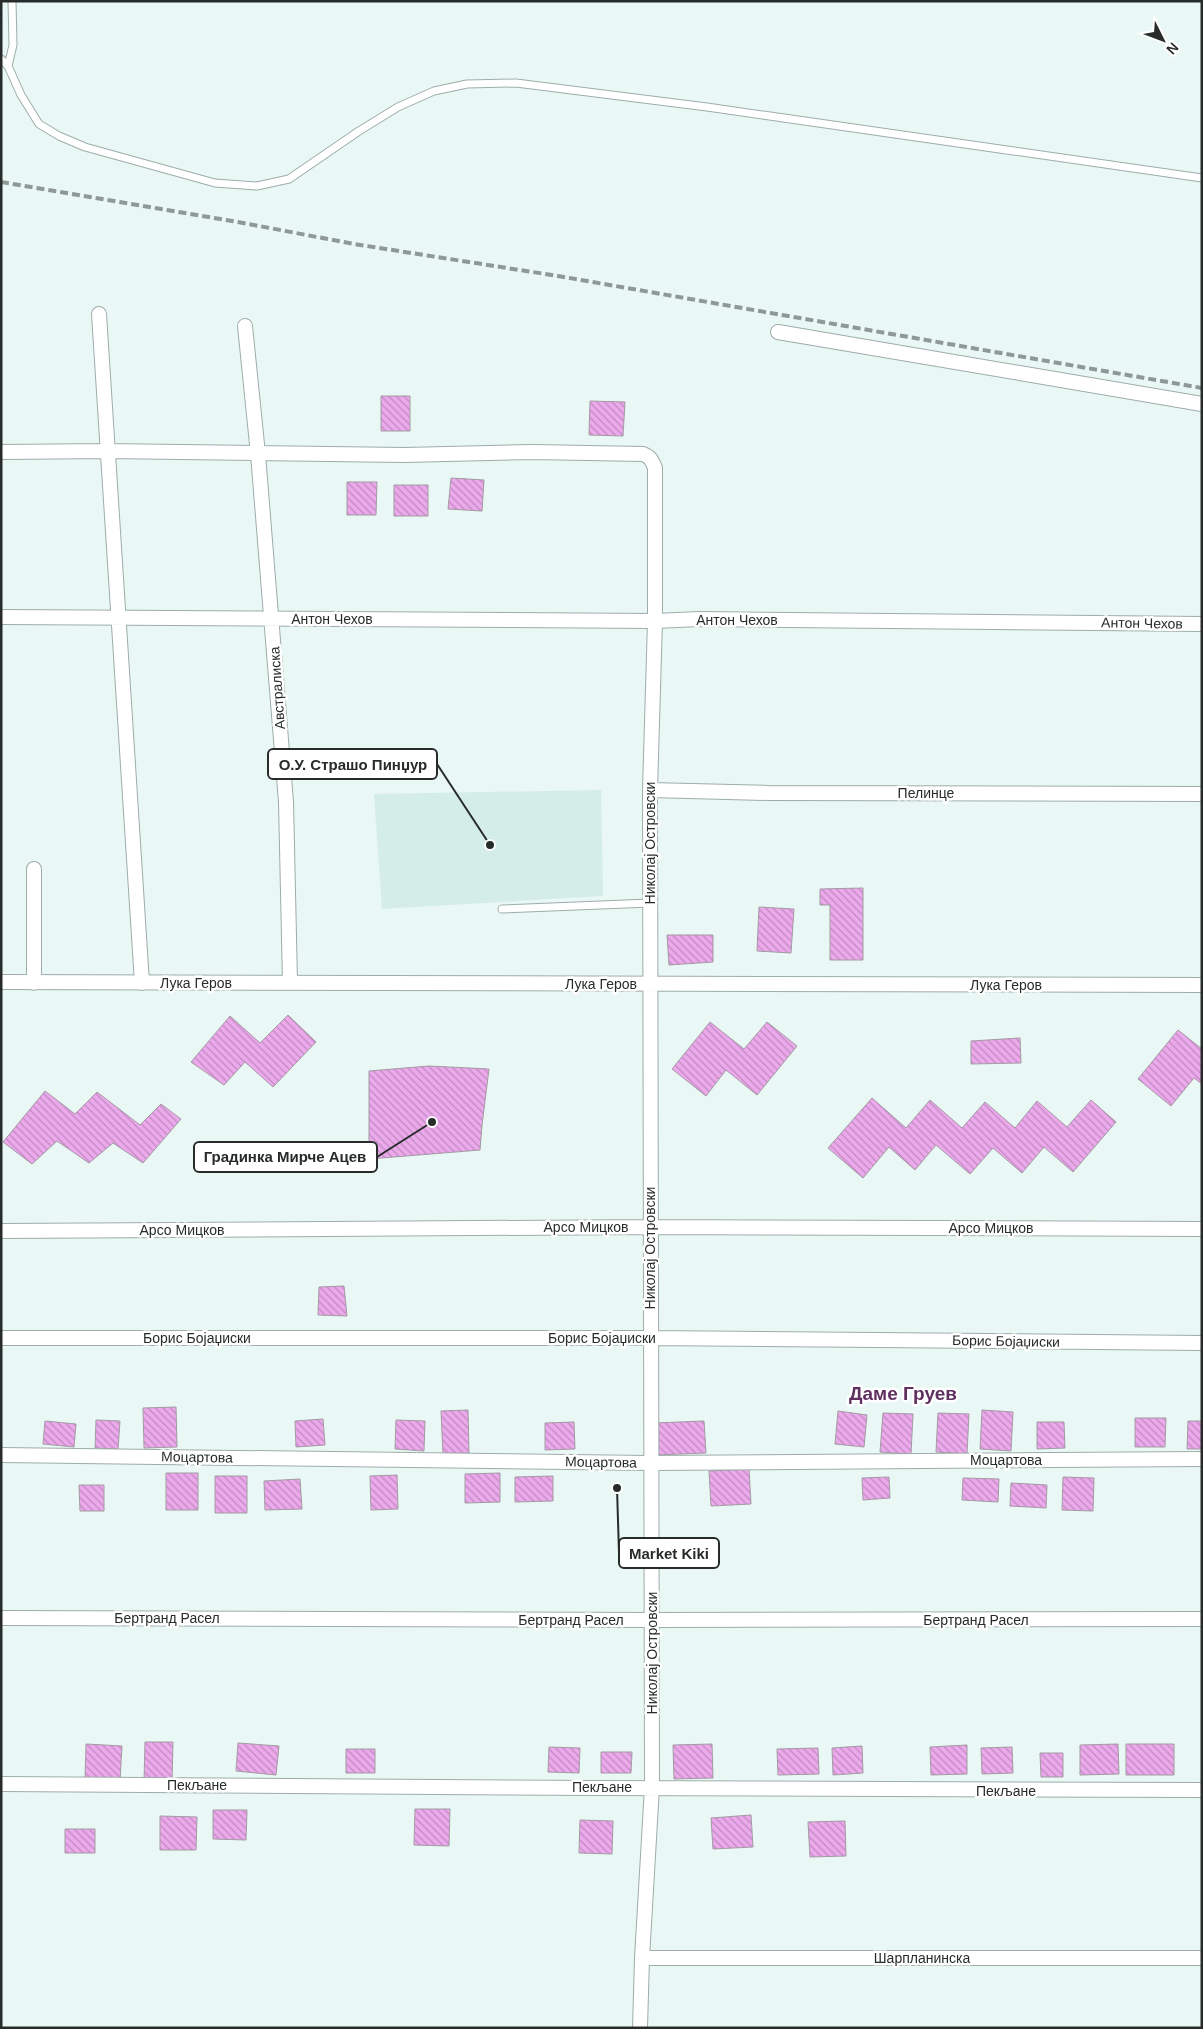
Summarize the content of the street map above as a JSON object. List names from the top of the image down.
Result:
{
  "streets": {
    "street": [
      "Антон Чехов",
      "Австралиска",
      "Пелинце",
      "Николај Островски",
      "Лука Геров",
      "Арсо Мицков",
      "Борис Бојаџиски",
      "Моцартова",
      "Бертранд Расел",
      "Пекљане",
      "Шарпланинска"
    ]
  },
  "crossings": [
    ["Антон Чехов", "Австралиска"],
    ["Антон Чехов", "Николај Островски"],
    ["Австралиска", "Николај Островски"],
    ["Австралиска", "Лука Геров"],
    ["Пелинце", "Николај Островски"],
    ["Николај Островски", "Лука Геров"],
    ["Николај Островски", "Арсо Мицков"],
    ["Николај Островски", "Борис Бојаџиски"],
    ["Николај Островски", "Моцартова"],
    ["Николај Островски", "Бертранд Расел"],
    ["Николај Островски", "Пекљане"],
    ["Николај Островски", "Шарпланинска"]
  ],
  "districts": ["Даме Груев"],
  "places": ["О.У. Страшо Пинџур", "Градинка Мирче Ацев", "Market Kiki"],
  "north": "bottom right"
}
